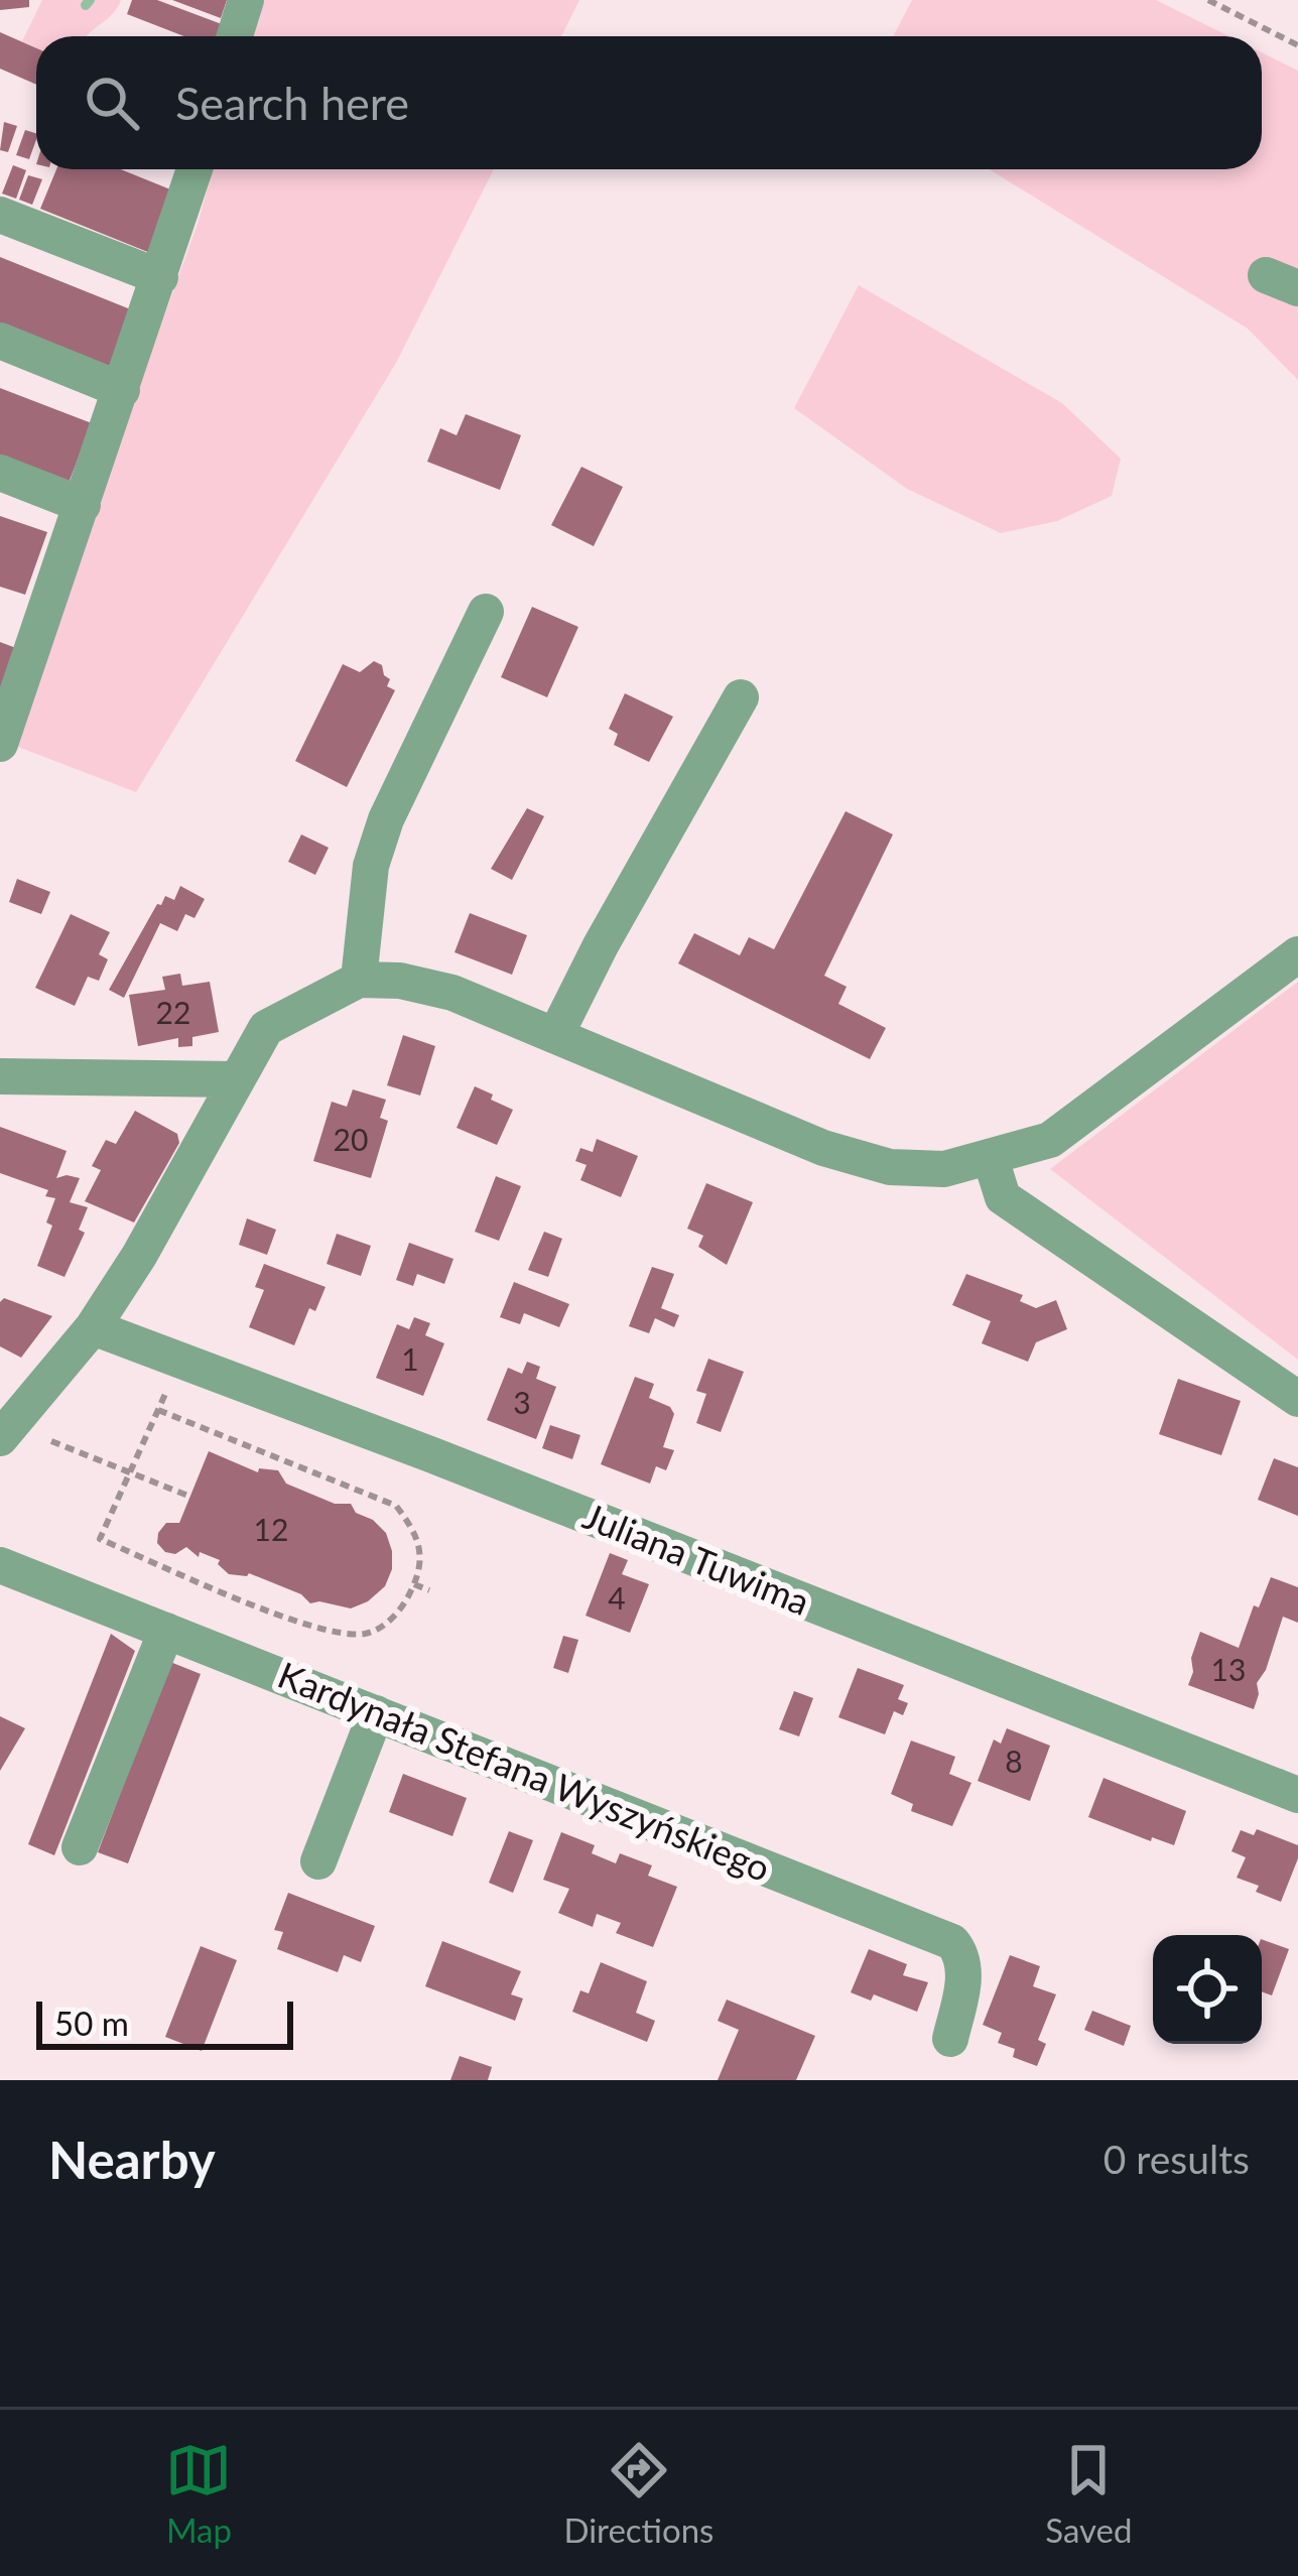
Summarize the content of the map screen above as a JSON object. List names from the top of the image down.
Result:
{
  "streets": {
    "street": ["Juliana Tuwima", "Kardynała Stefana Wyszyńskiego"]
  },
  "house_numbers": [
    "22",
    "20",
    "1",
    "3",
    "12",
    "4",
    "13",
    "8"
  ],
  "scale_bar": "50 m",
  "page": {
    "search": "Search here",
    "scale": "50 m",
    "heading": ["Nearby", "0 results"],
    "nav": ["Map", "Directions", "Saved"]
  }
}
